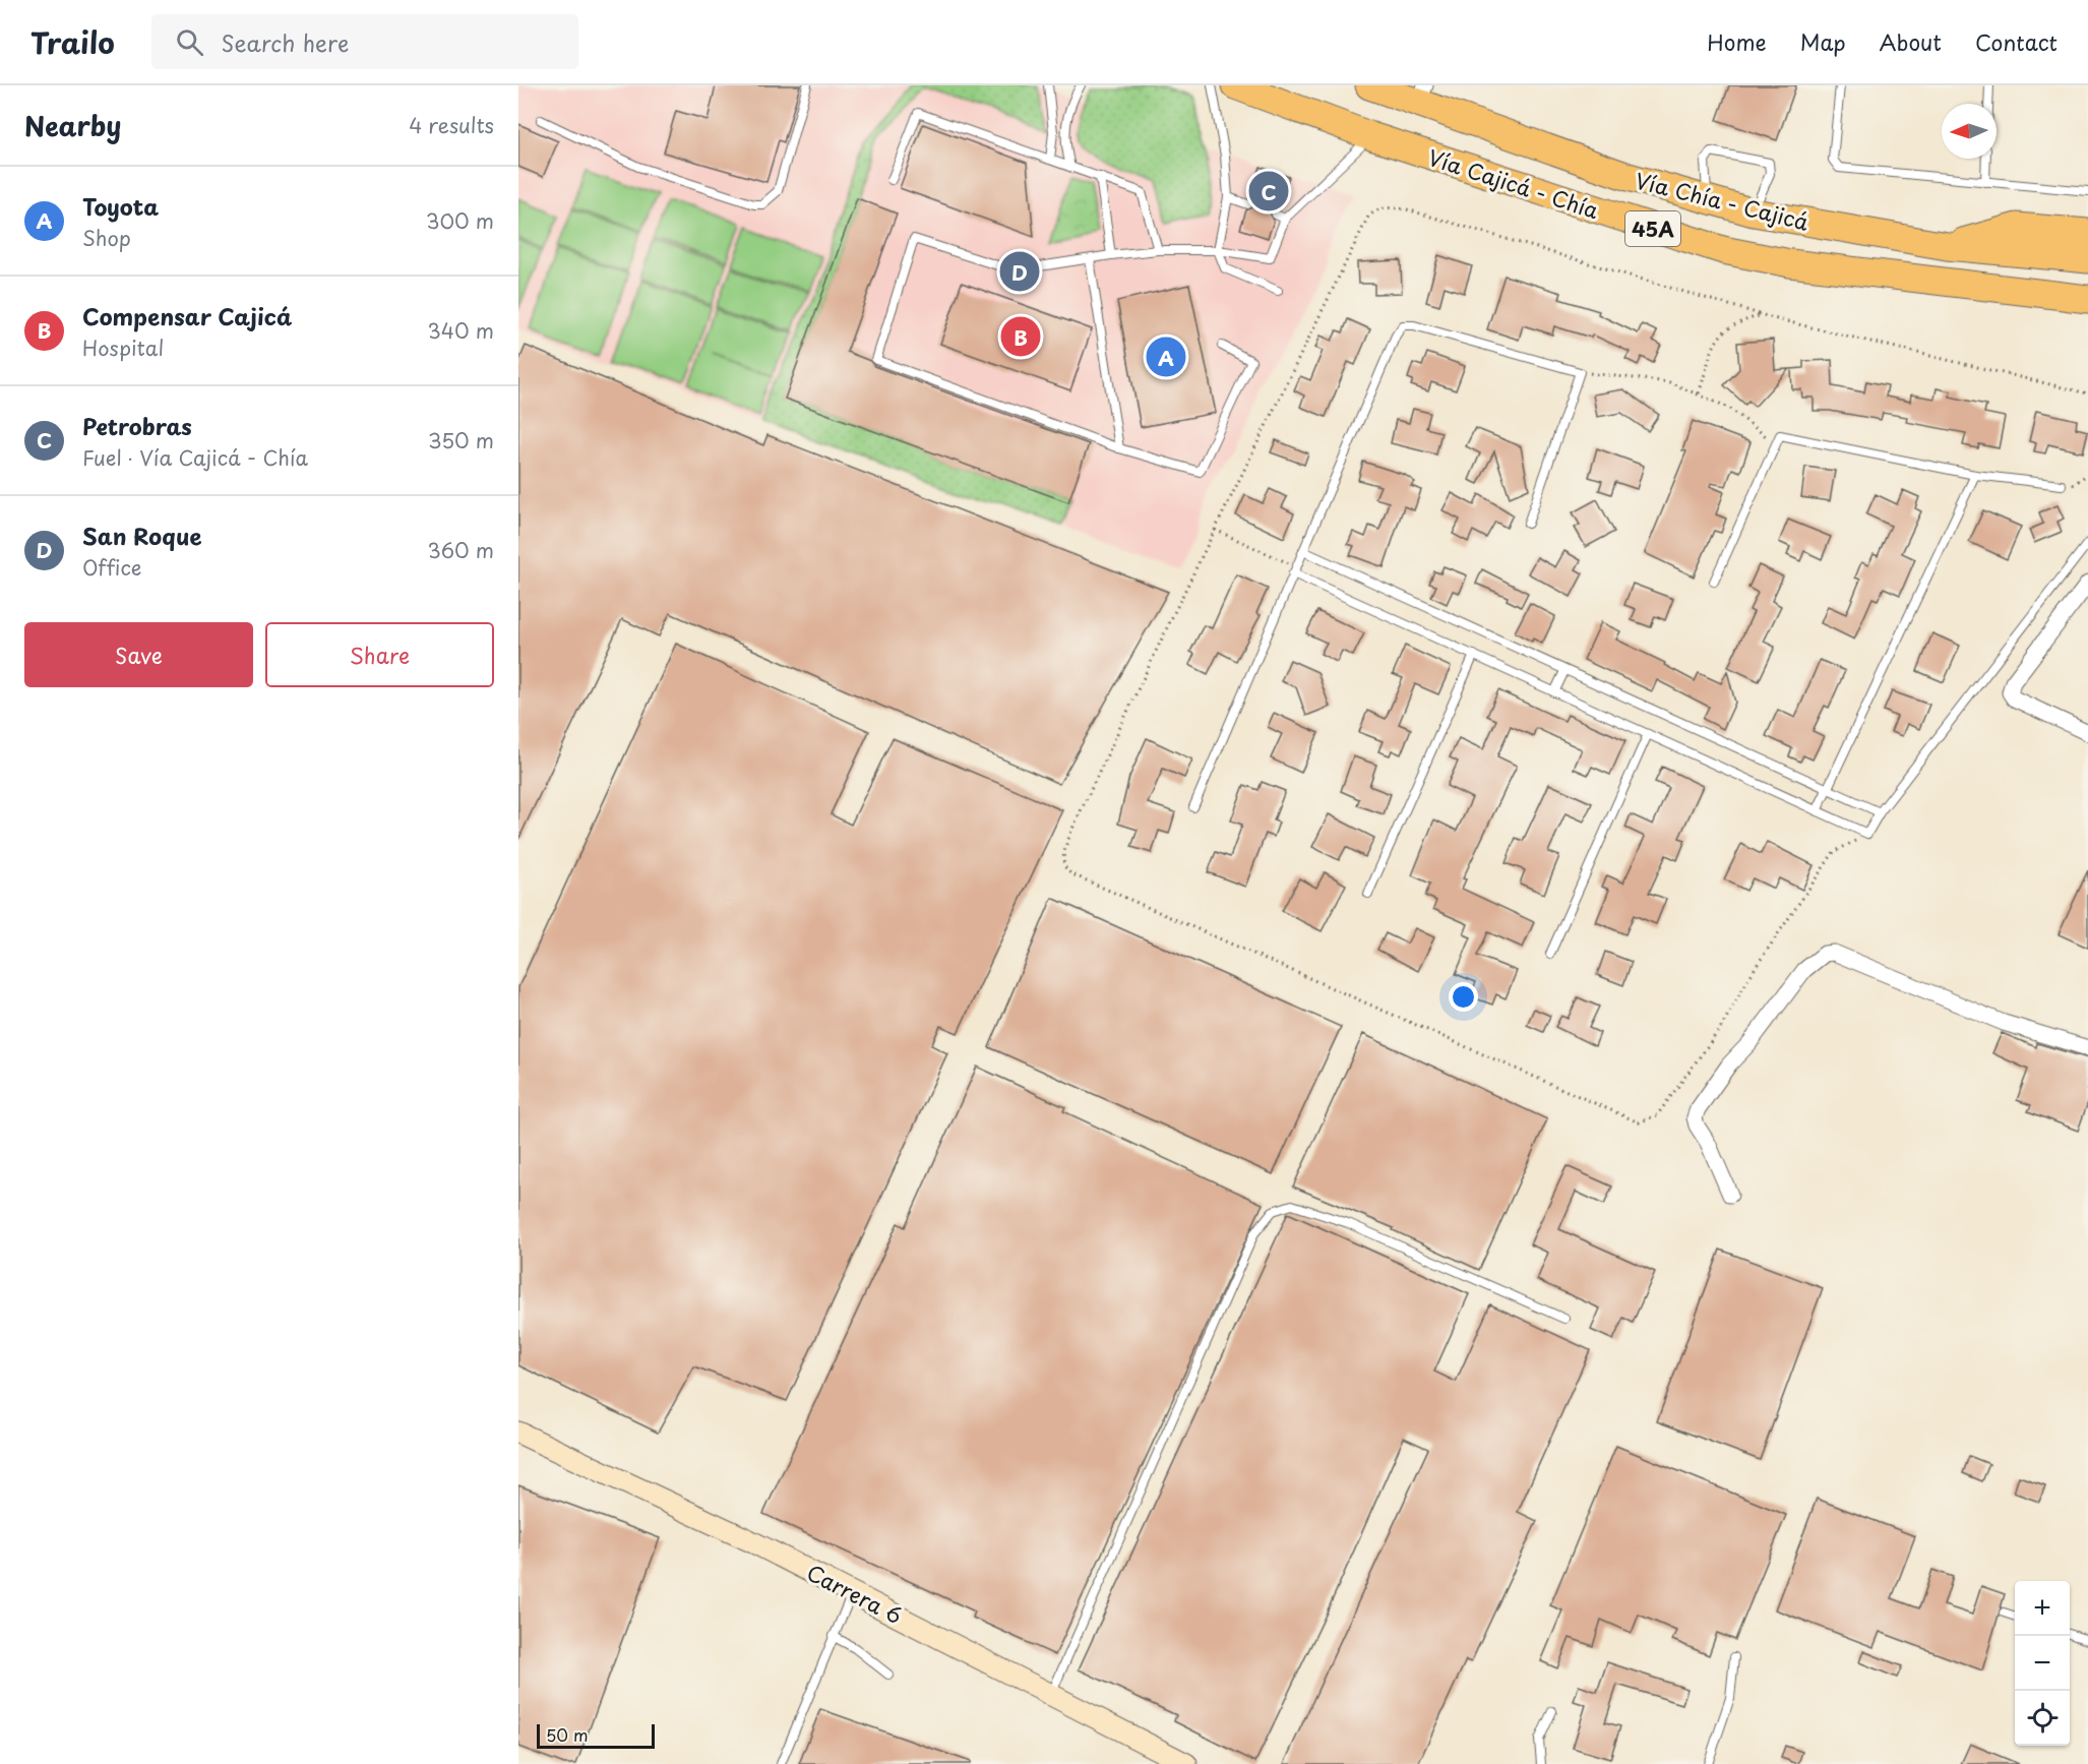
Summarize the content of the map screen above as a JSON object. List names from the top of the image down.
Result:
{
  "streets": {
    "highway": ["Vía Cajicá - Chía", "Vía Chía - Cajicá", "45A"],
    "main road": ["Carrera 6"]
  },
  "scale_bar": "50 m",
  "north": "left",
  "page": {
    "header": "Trailo",
    "search": "Search here",
    "nav": [
      "Home",
      "Map",
      "About",
      "Contact"
    ],
    "heading": ["Nearby", "4 results"],
    "list": [
      {
        "mark": "A",
        "name": "Toyota",
        "note": "Shop",
        "value": "300 m"
      },
      {
        "mark": "B",
        "name": "Compensar Cajicá",
        "note": "Hospital",
        "value": "340 m"
      },
      {
        "mark": "C",
        "name": "Petrobras",
        "note": "Fuel · Vía Cajicá - Chía",
        "value": "350 m"
      },
      {
        "mark": "D",
        "name": "San Roque",
        "note": "Office",
        "value": "360 m"
      }
    ],
    "pins": [
      "C",
      "D",
      "B",
      "A"
    ],
    "buttons": ["Save", "Share"],
    "map_buttons": ["+", "−"],
    "scale": "50 m"
  }
}
